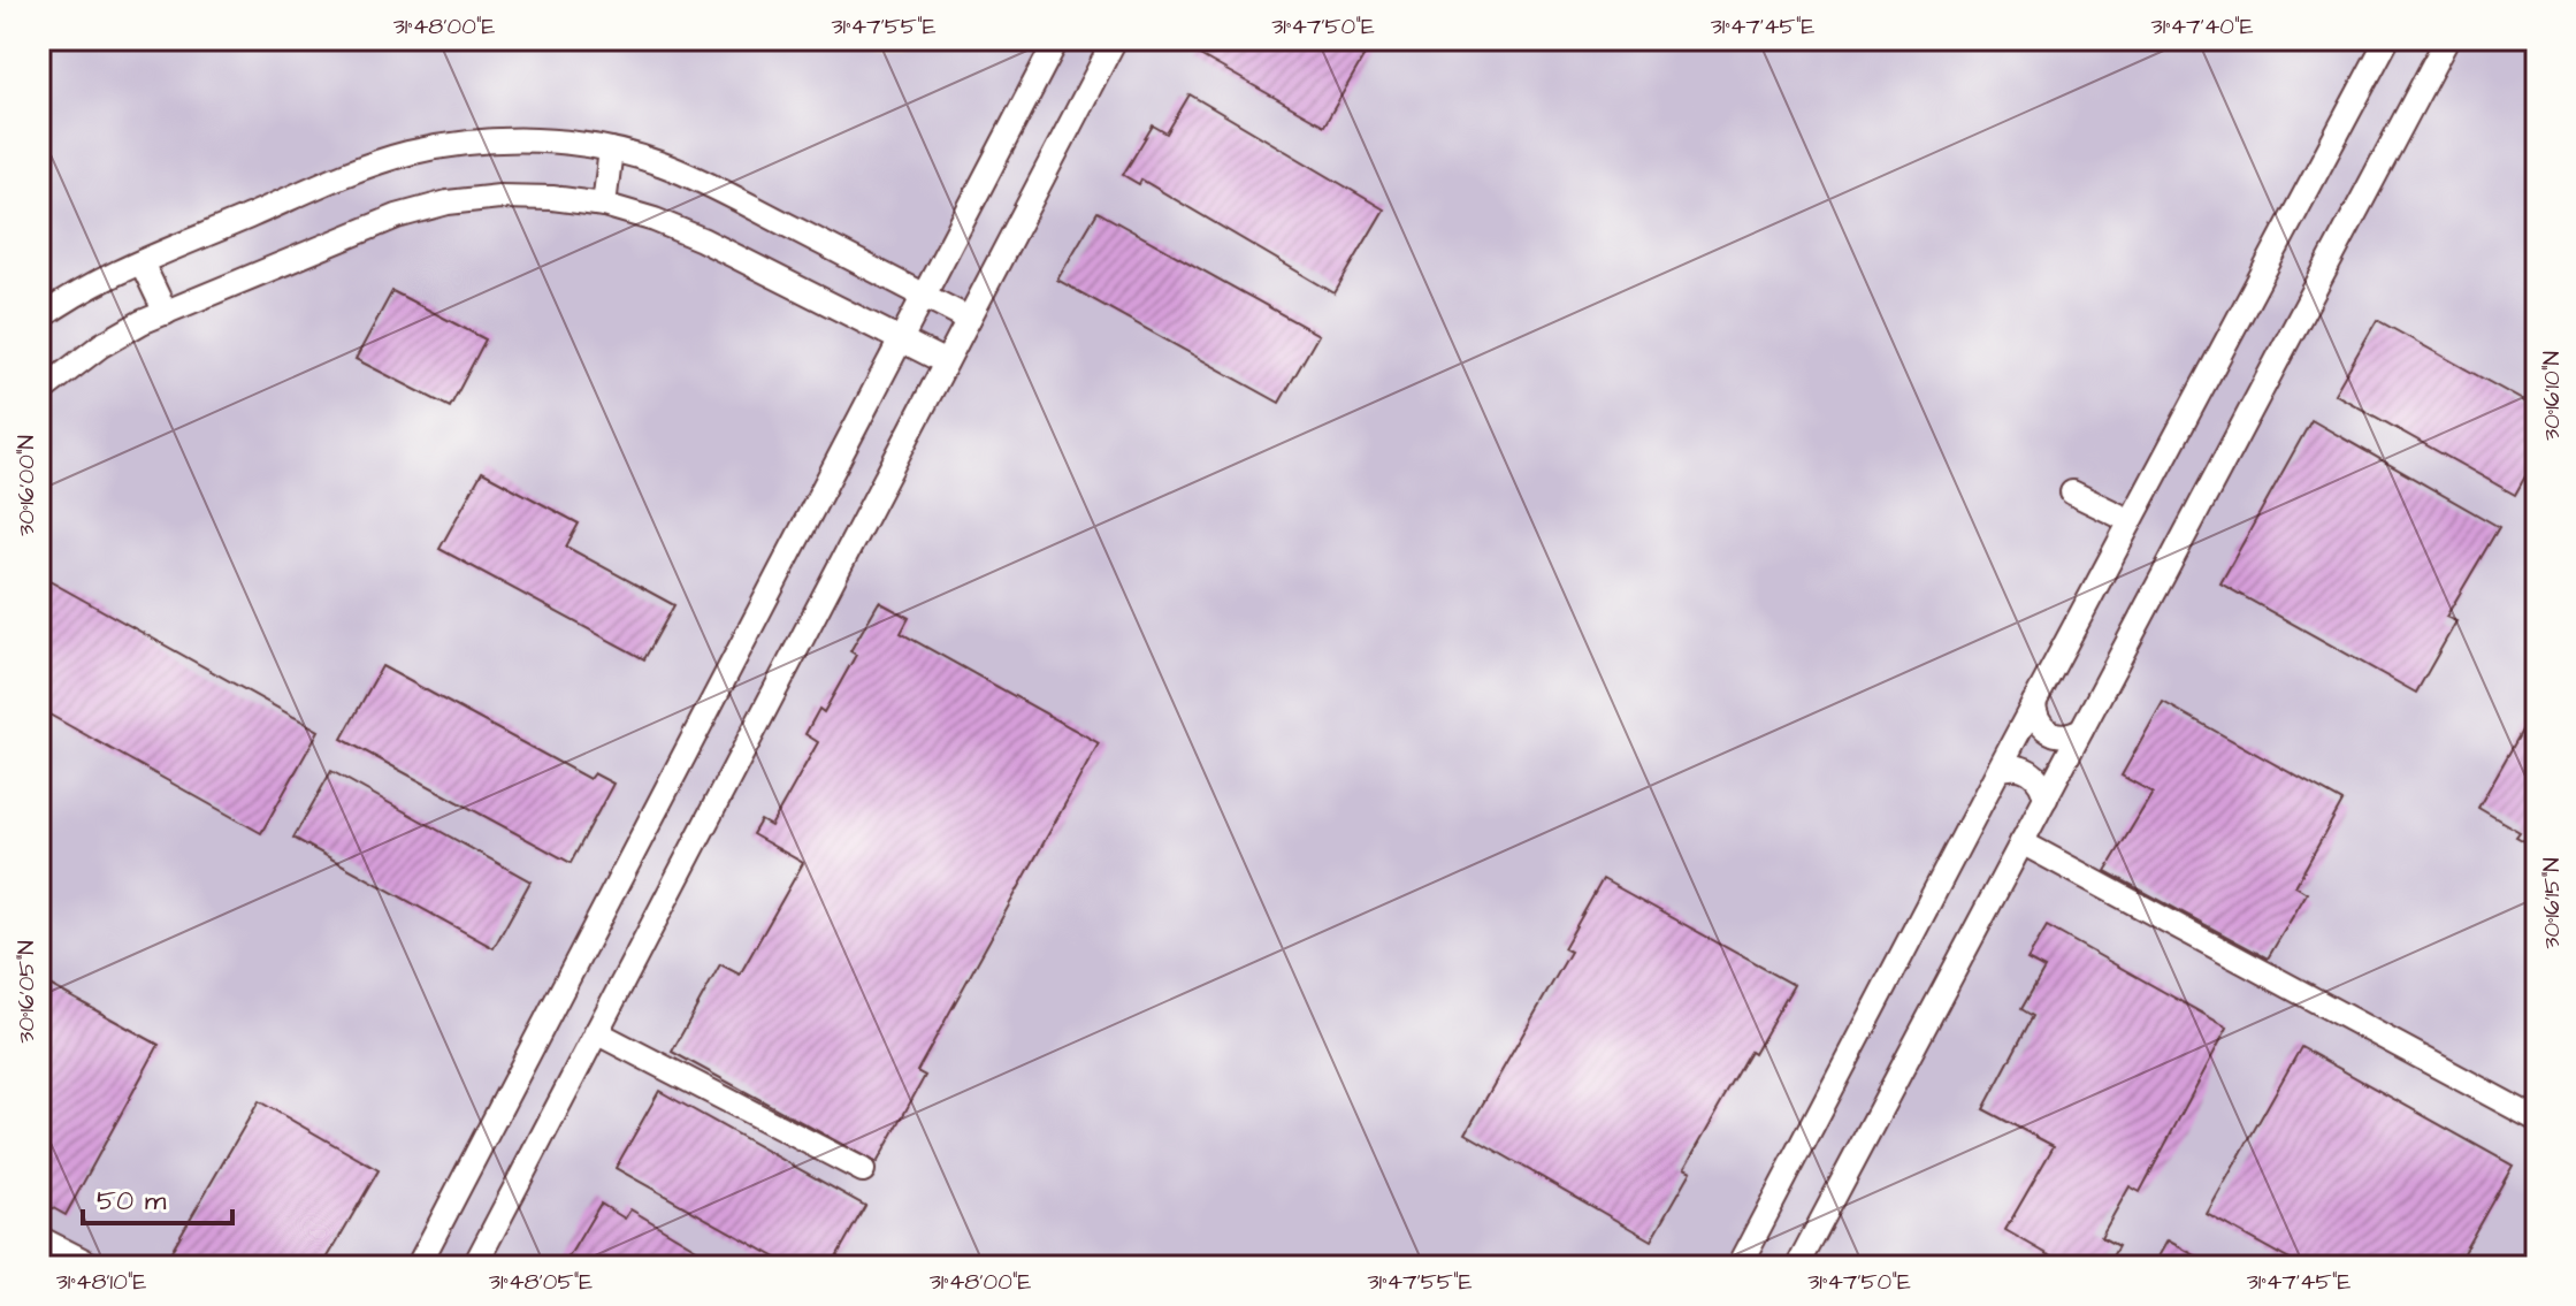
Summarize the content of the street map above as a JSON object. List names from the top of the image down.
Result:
{
  "scale_bar": "50 m",
  "coordinates": [
    "31°48'00\"E",
    "31°47'55\"E",
    "31°47'50\"E",
    "31°47'45\"E",
    "31°47'40\"E",
    "30°16'10\"N",
    "30°16'00\"N",
    "30°16'15\"N",
    "30°16'05\"N",
    "31°48'10\"E",
    "31°48'05\"E"
  ]
}
